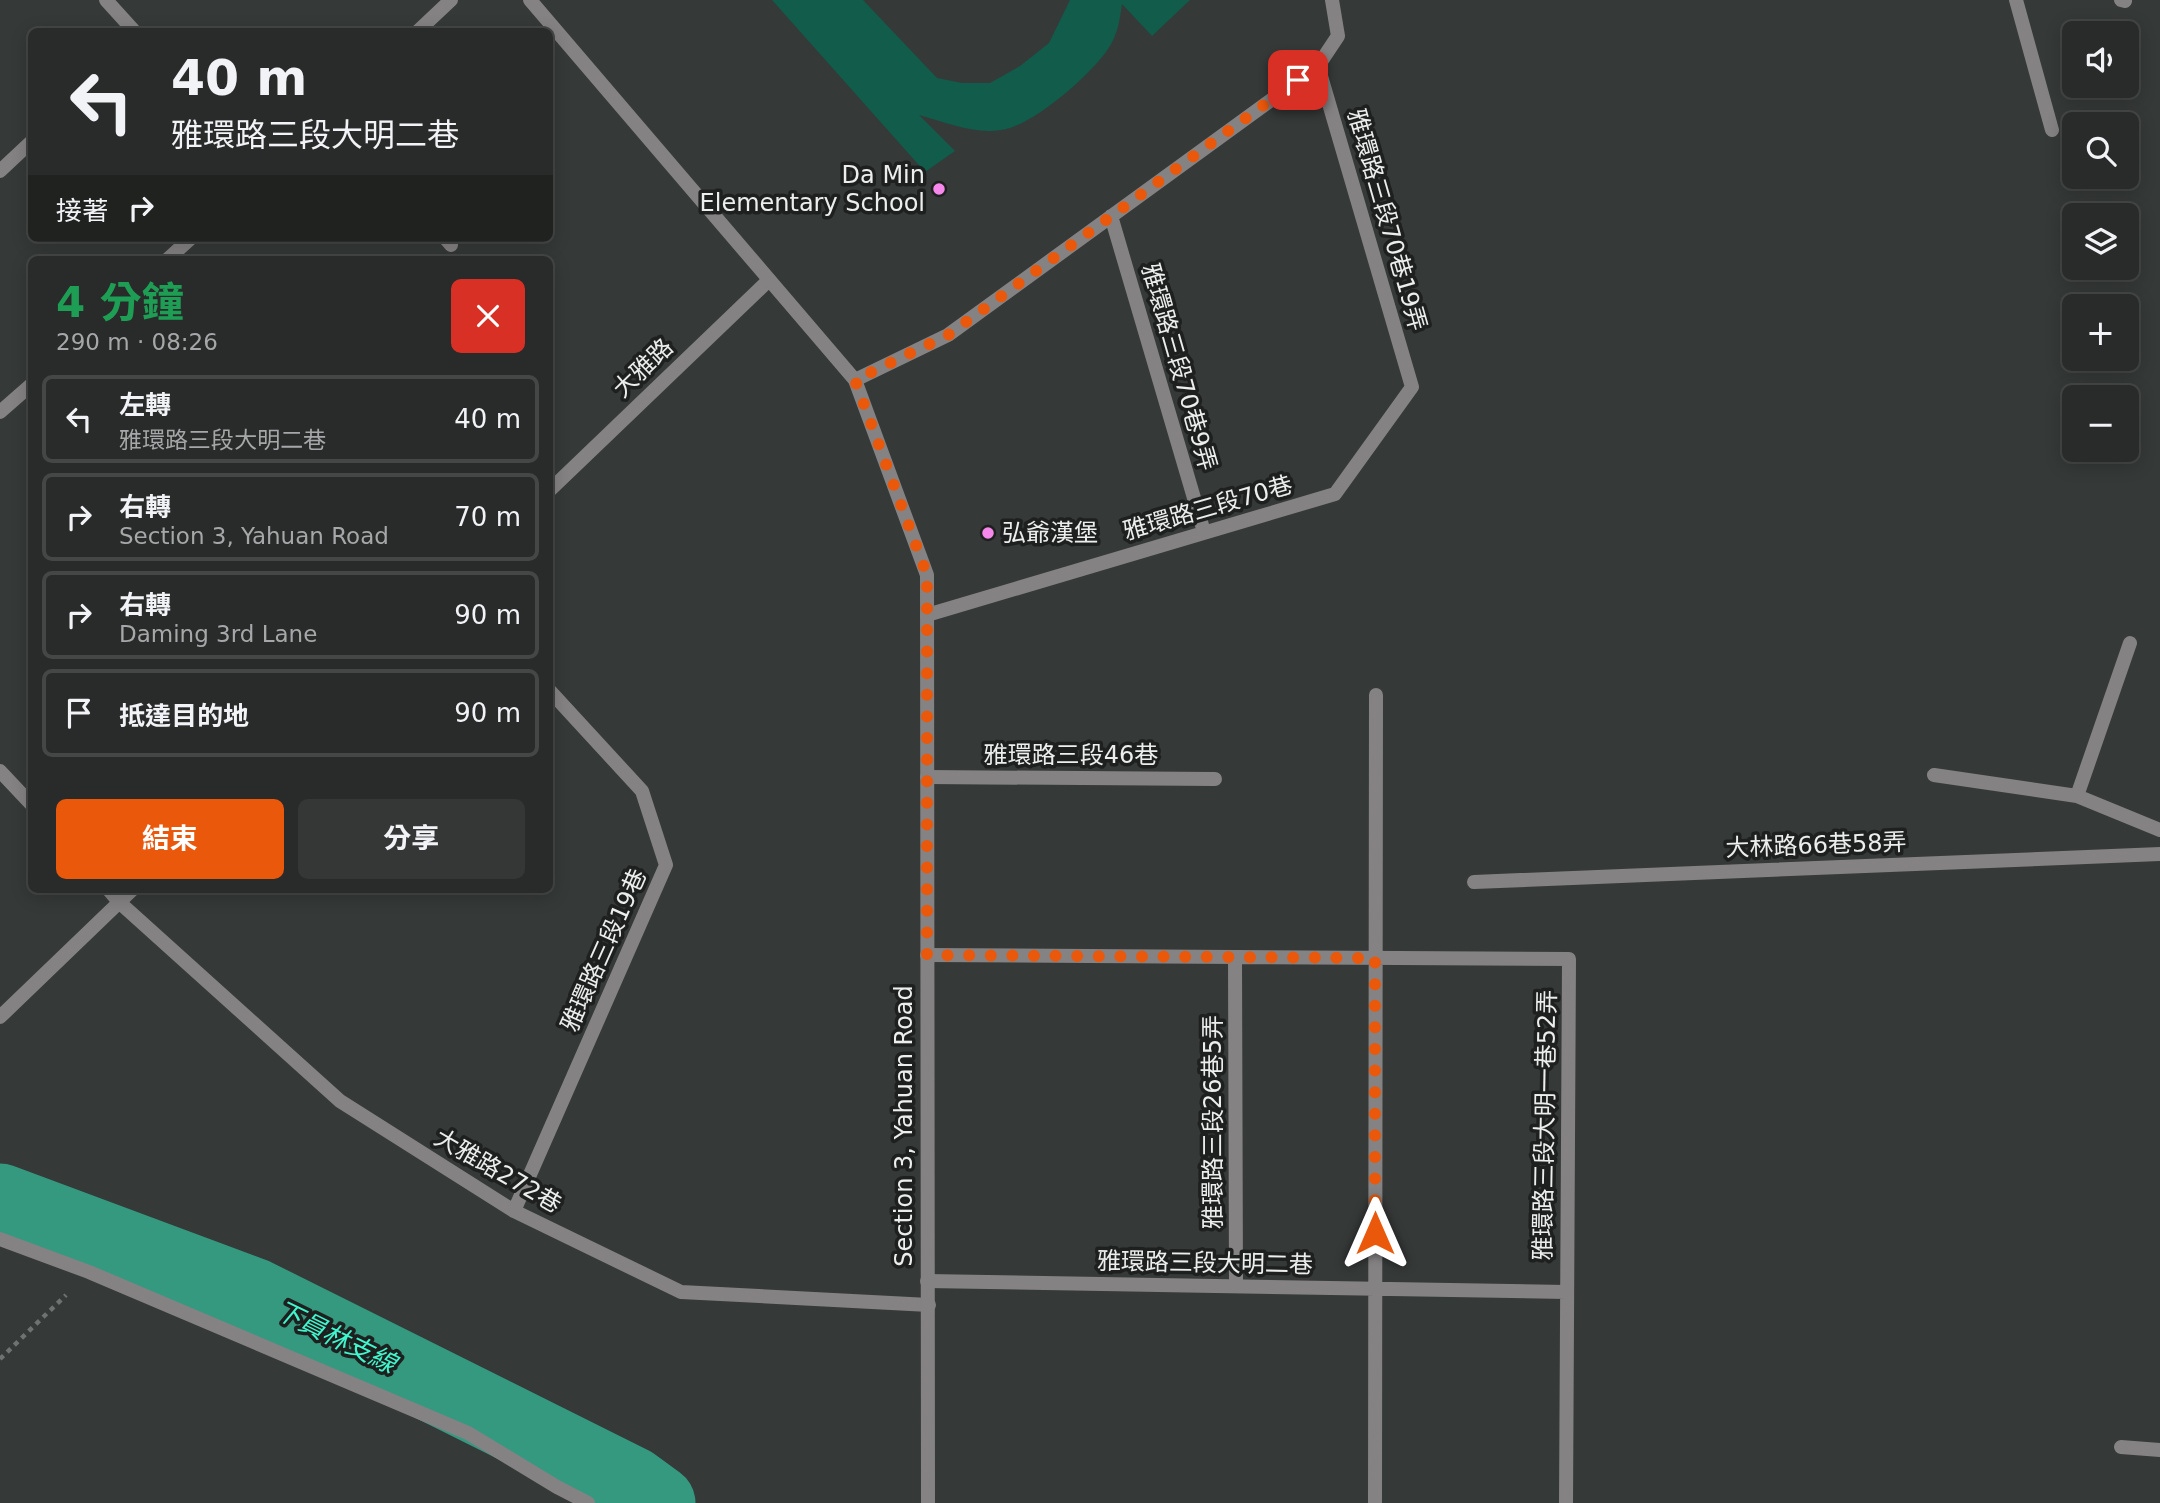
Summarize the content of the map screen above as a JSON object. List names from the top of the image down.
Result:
{
  "streets": {
    "street": [
      "雅環路三段70巷19弄",
      "雅環路三段70巷9弄",
      "大雅路",
      "雅環路三段70巷",
      "雅環路三段46巷",
      "大林路66巷58弄",
      "雅環路三段19巷",
      "雅環路三段26巷5弄",
      "雅環路三段大明一巷52弄",
      "Section 3, Yahuan Road",
      "大雅路272巷",
      "雅環路三段大明二巷"
    ]
  },
  "crossings": [
    ["雅環路三段70巷19弄", "雅環路三段70巷"],
    ["雅環路三段70巷9弄", "雅環路三段70巷"],
    ["大雅路", "Section 3, Yahuan Road"],
    ["雅環路三段70巷", "Section 3, Yahuan Road"],
    ["雅環路三段46巷", "Section 3, Yahuan Road"],
    ["雅環路三段19巷", "大雅路272巷"],
    ["雅環路三段26巷5弄", "雅環路三段大明二巷"],
    ["雅環路三段大明一巷52弄", "雅環路三段大明二巷"],
    ["Section 3, Yahuan Road", "大雅路272巷"],
    ["Section 3, Yahuan Road", "雅環路三段大明二巷"]
  ],
  "water": ["下員林支線"],
  "places": ["Da Min Elementary School", "弘爺漢堡"],
  "page": {
    "map_buttons": ["+", "−"],
    "turn": ["40 m", "雅環路三段大明二巷"],
    "then": "接著",
    "heading": ["4 分鐘", "290 m · 08:26"],
    "list": [
      {
        "name": "左轉",
        "note": "雅環路三段大明二巷",
        "value": "40 m"
      },
      {
        "name": "右轉",
        "note": "Section 3, Yahuan Road",
        "value": "70 m"
      },
      {
        "name": "右轉",
        "note": "Daming 3rd Lane",
        "value": "90 m"
      },
      {
        "name": "抵達目的地",
        "value": "90 m"
      }
    ],
    "buttons": ["結束", "分享"]
  }
}
